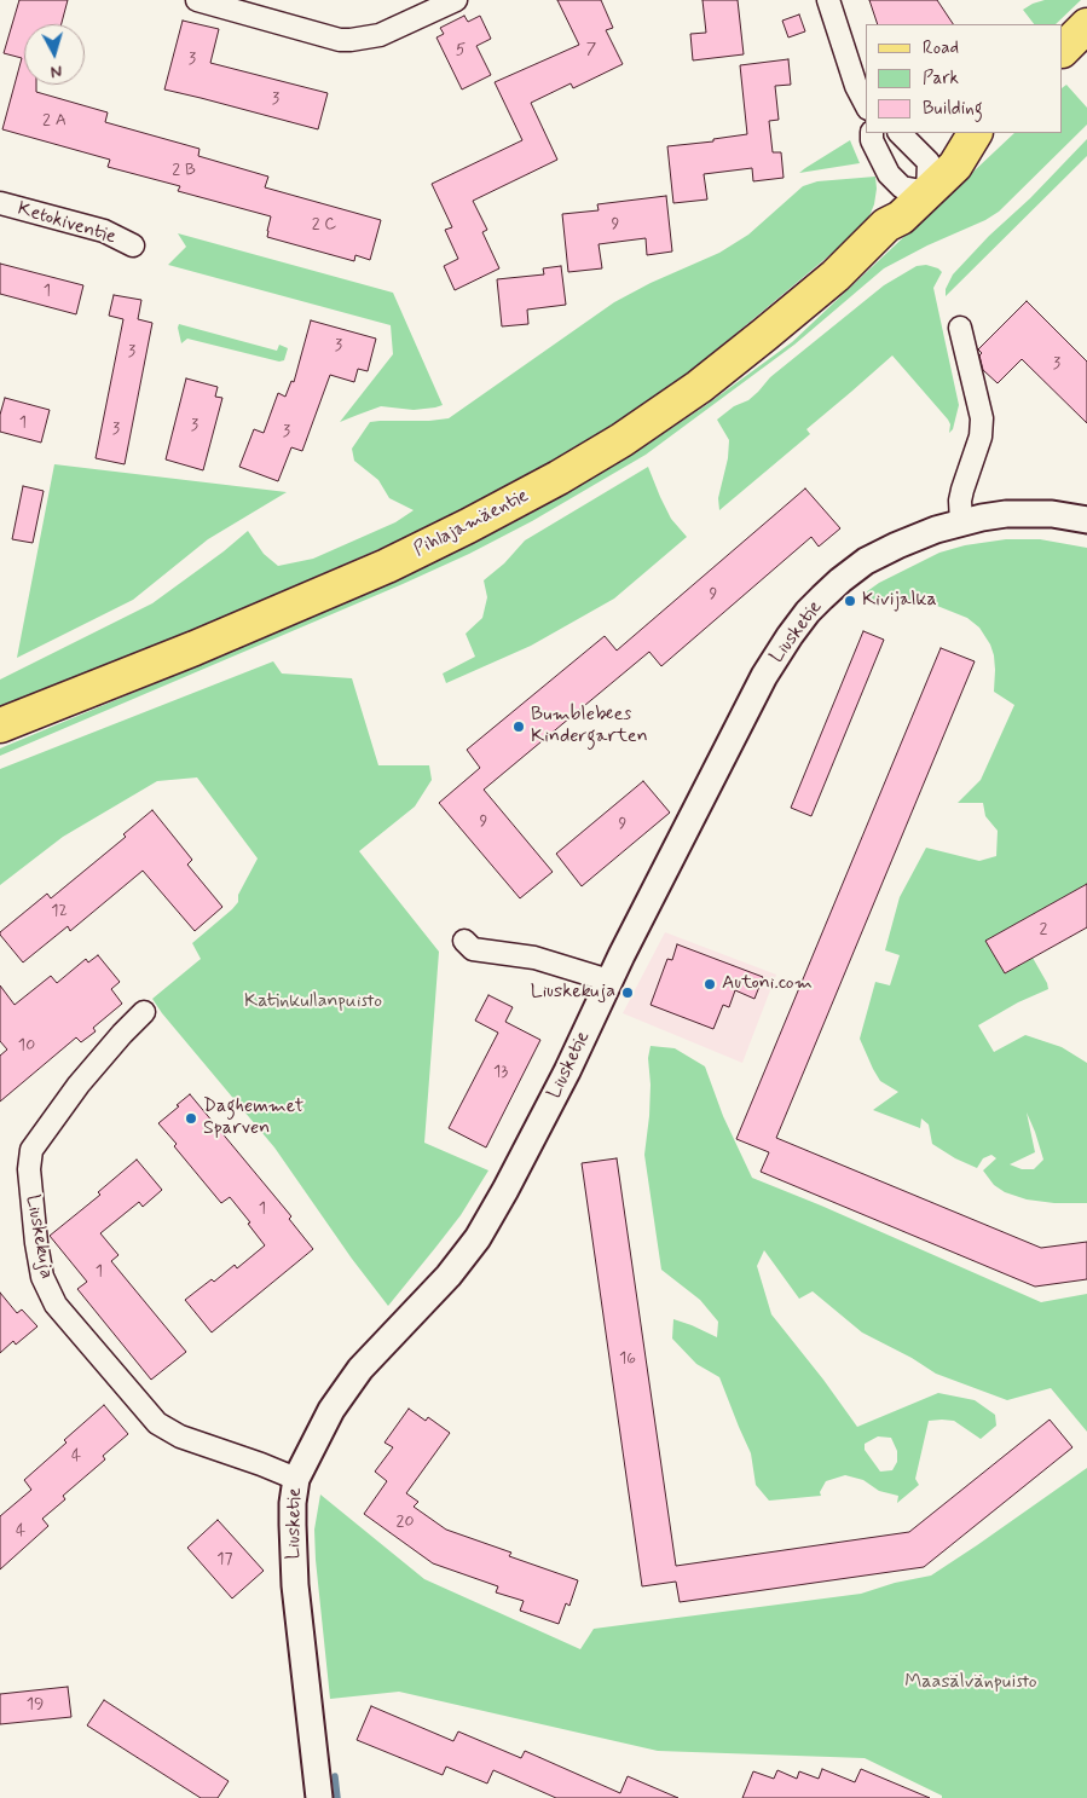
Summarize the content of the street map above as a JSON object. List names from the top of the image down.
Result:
{
  "streets": {
    "main road": ["Pihlajamäentie"],
    "street": ["Ketokiventie", "Liusketie", "Liuskekuja"]
  },
  "crossings": [
    ["Liusketie", "Liuskekuja"]
  ],
  "parks": ["Katinkullanpuisto", "Maasälvänpuisto"],
  "places": [
    "Kivijalka",
    "Bumblebees Kindergarten",
    "Autoni.com",
    "Liuskekuja",
    "Daghemmet Sparven"
  ],
  "house_numbers": [
    "7",
    "5",
    "3",
    "3",
    "2 A",
    "2 B",
    "2 C",
    "9",
    "1",
    "3",
    "3",
    "3",
    "1",
    "3",
    "3",
    "3",
    "9",
    "9",
    "9",
    "12",
    "2",
    "10",
    "13",
    "1",
    "1",
    "16",
    "4",
    "20",
    "4",
    "17",
    "19"
  ],
  "legend": ["Road", "Park", "Building"],
  "north": "bottom"
}
